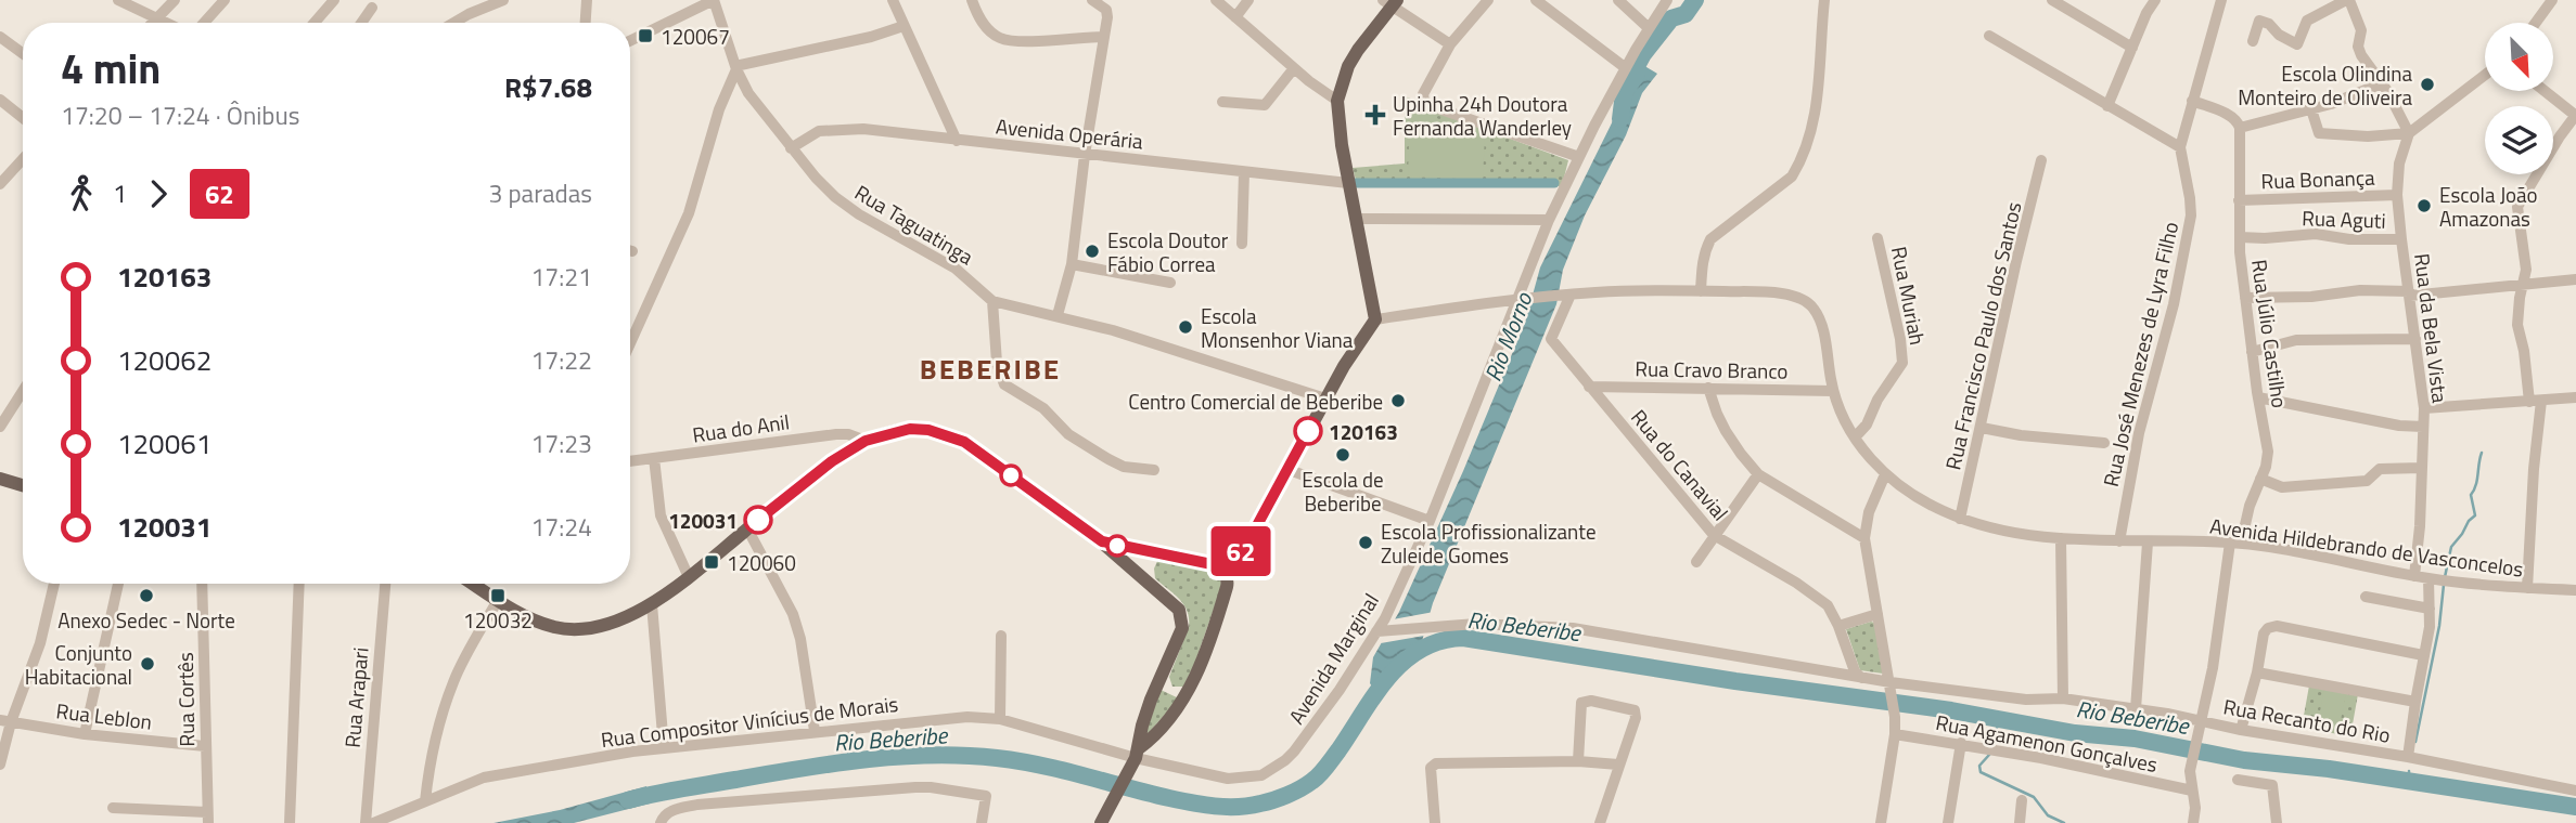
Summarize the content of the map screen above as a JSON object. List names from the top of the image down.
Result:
{
  "streets": {
    "street": [
      "Avenida Operária",
      "Rua Bonança",
      "Rua Aguti",
      "Rua Taguatinga",
      "Rua Muriah",
      "Rua da Bela Vista",
      "Rua Júlio Castilho",
      "Rua Francisco Paulo dos Santos",
      "Rua José Menezes de Lyra Filho",
      "Rua Cravo Branco",
      "Rua do Anil",
      "Rua do Canavial",
      "Avenida Hildebrando de Vasconcelos",
      "Avenida Marginal",
      "Rua Arapari",
      "Rua Cortês",
      "Rua Leblon",
      "Rua Recanto do Rio",
      "Rua Compositor Vinícius de Morais",
      "Rua Agamenon Gonçalves"
    ]
  },
  "crossings": [
    ["Avenida Operária", "Rua Taguatinga"],
    ["Rua Bonança", "Rua da Bela Vista"],
    ["Rua Bonança", "Rua Júlio Castilho"],
    ["Rua Aguti", "Rua da Bela Vista"],
    ["Rua Aguti", "Rua Júlio Castilho"],
    ["Rua Muriah", "Avenida Hildebrando de Vasconcelos"],
    ["Rua da Bela Vista", "Avenida Hildebrando de Vasconcelos"],
    ["Rua Júlio Castilho", "Avenida Hildebrando de Vasconcelos"],
    ["Rua Júlio Castilho", "Rua Recanto do Rio"],
    ["Rua Júlio Castilho", "Rua Agamenon Gonçalves"],
    ["Rua Francisco Paulo dos Santos", "Avenida Hildebrando de Vasconcelos"],
    ["Rua José Menezes de Lyra Filho", "Avenida Hildebrando de Vasconcelos"],
    ["Rua Cravo Branco", "Rua do Canavial"],
    ["Rua Cravo Branco", "Avenida Hildebrando de Vasconcelos"],
    ["Rua do Canavial", "Avenida Hildebrando de Vasconcelos"],
    ["Avenida Hildebrando de Vasconcelos", "Avenida Marginal"],
    ["Avenida Hildebrando de Vasconcelos", "Rua Recanto do Rio"],
    ["Avenida Marginal", "Rua Compositor Vinícius de Morais"],
    ["Rua Cortês", "Rua Leblon"]
  ],
  "districts": ["BEBERIBE"],
  "water": ["Rio Morno", "Rio Beberibe"],
  "places": {
    "transit": ["120067", "120060", "120032"],
    "other": [
      "Escola Olindina Monteiro de Oliveira",
      "Escola João Amazonas",
      "Escola Doutor Fábio Correa",
      "Escola Monsenhor Viana",
      "Centro Comercial de Beberibe",
      "120163",
      "Escola de Beberibe",
      "120031",
      "Escola Profissionalizante Zuleide Gomes",
      "Anexo Sedec - Norte",
      "Conjunto Habitacional"
    ],
    "health": ["Upinha 24h Doutora Fernanda Wanderley"]
  },
  "lines": ["bus line 62"],
  "north": "bottom right",
  "page": {
    "on_map": "62",
    "heading": ["4 min", "17:20 – 17:24 · Ônibus", "R$7.68"],
    "legs": ["1", "62", "3 paradas"],
    "list": [
      {
        "name": "120163",
        "value": "17:21"
      },
      {
        "name": "120062",
        "value": "17:22"
      },
      {
        "name": "120061",
        "value": "17:23"
      },
      {
        "name": "120031",
        "value": "17:24"
      }
    ]
  }
}
